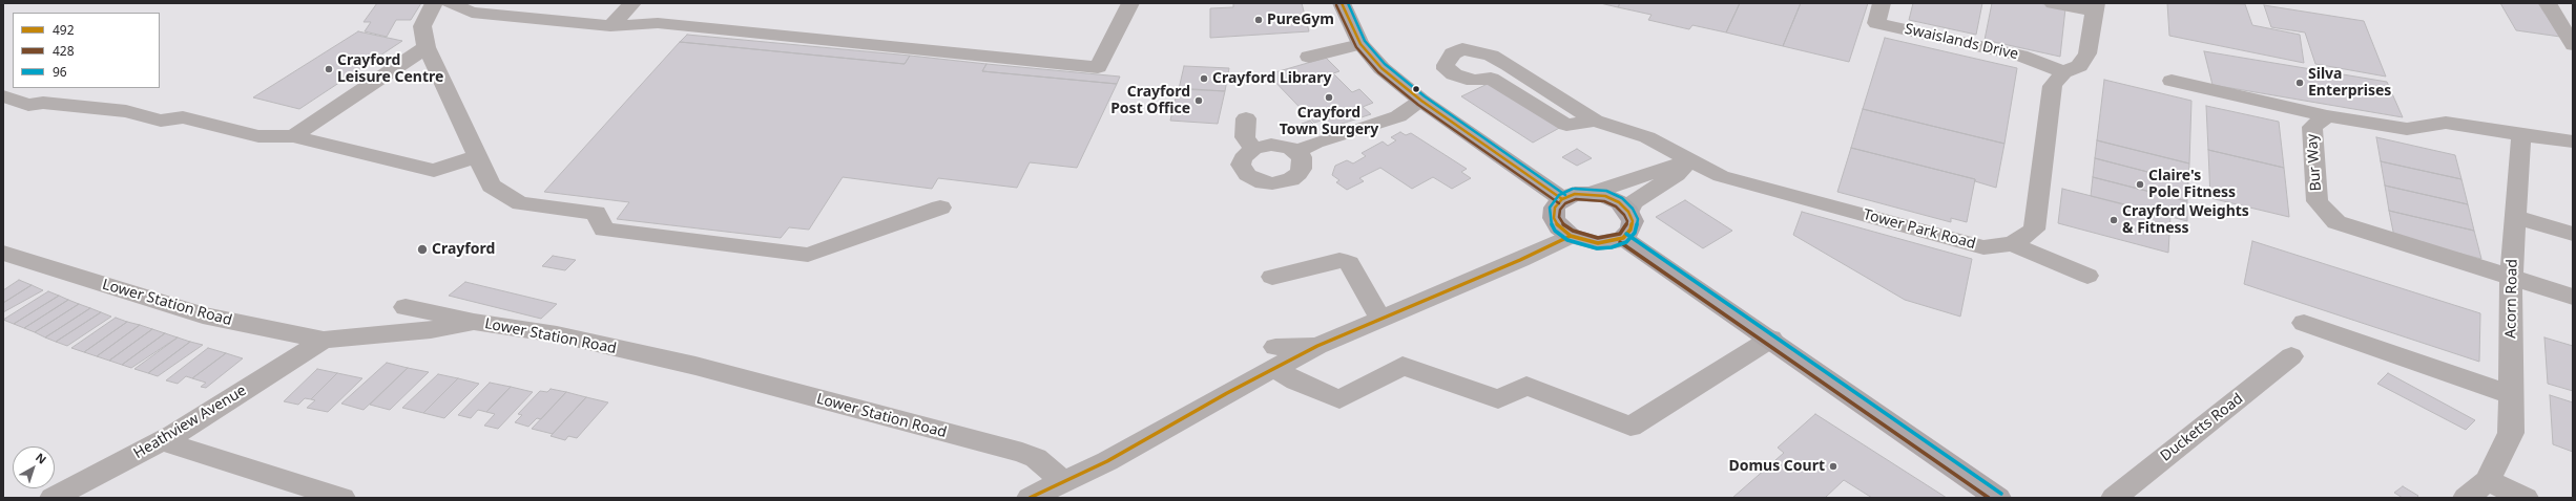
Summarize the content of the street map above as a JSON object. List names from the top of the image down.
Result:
{
  "streets": {
    "street": [
      "Swaislands Drive",
      "Bur Way",
      "Tower Park Road",
      "Acorn Road",
      "Lower Station Road",
      "Heathview Avenue",
      "Ducketts Road"
    ]
  },
  "crossings": [
    ["Swaislands Drive", "Tower Park Road"],
    ["Bur Way", "Acorn Road"],
    ["Lower Station Road", "Heathview Avenue"]
  ],
  "places": [
    "PureGym",
    "Crayford Leisure Centre",
    "Crayford Library",
    "Silva Enterprises",
    "Crayford Town Surgery",
    "Crayford Post Office",
    "Claire's Pole Fitness",
    "Crayford Weights & Fitness",
    "Crayford",
    "Domus Court"
  ],
  "lines": ["transit line 492", "transit line 96", "transit line 428"],
  "legend": ["492", "428", "96"],
  "north": "top right"
}
